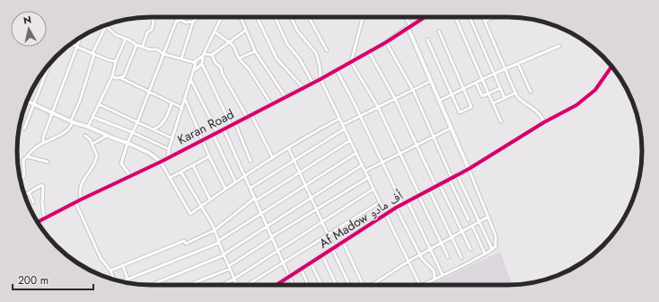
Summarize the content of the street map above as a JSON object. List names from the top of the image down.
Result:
{
  "streets": {
    "street": ["Karan Road", "Af Madow أف مادو"]
  },
  "scale_bar": "200 m",
  "north": "top"
}
